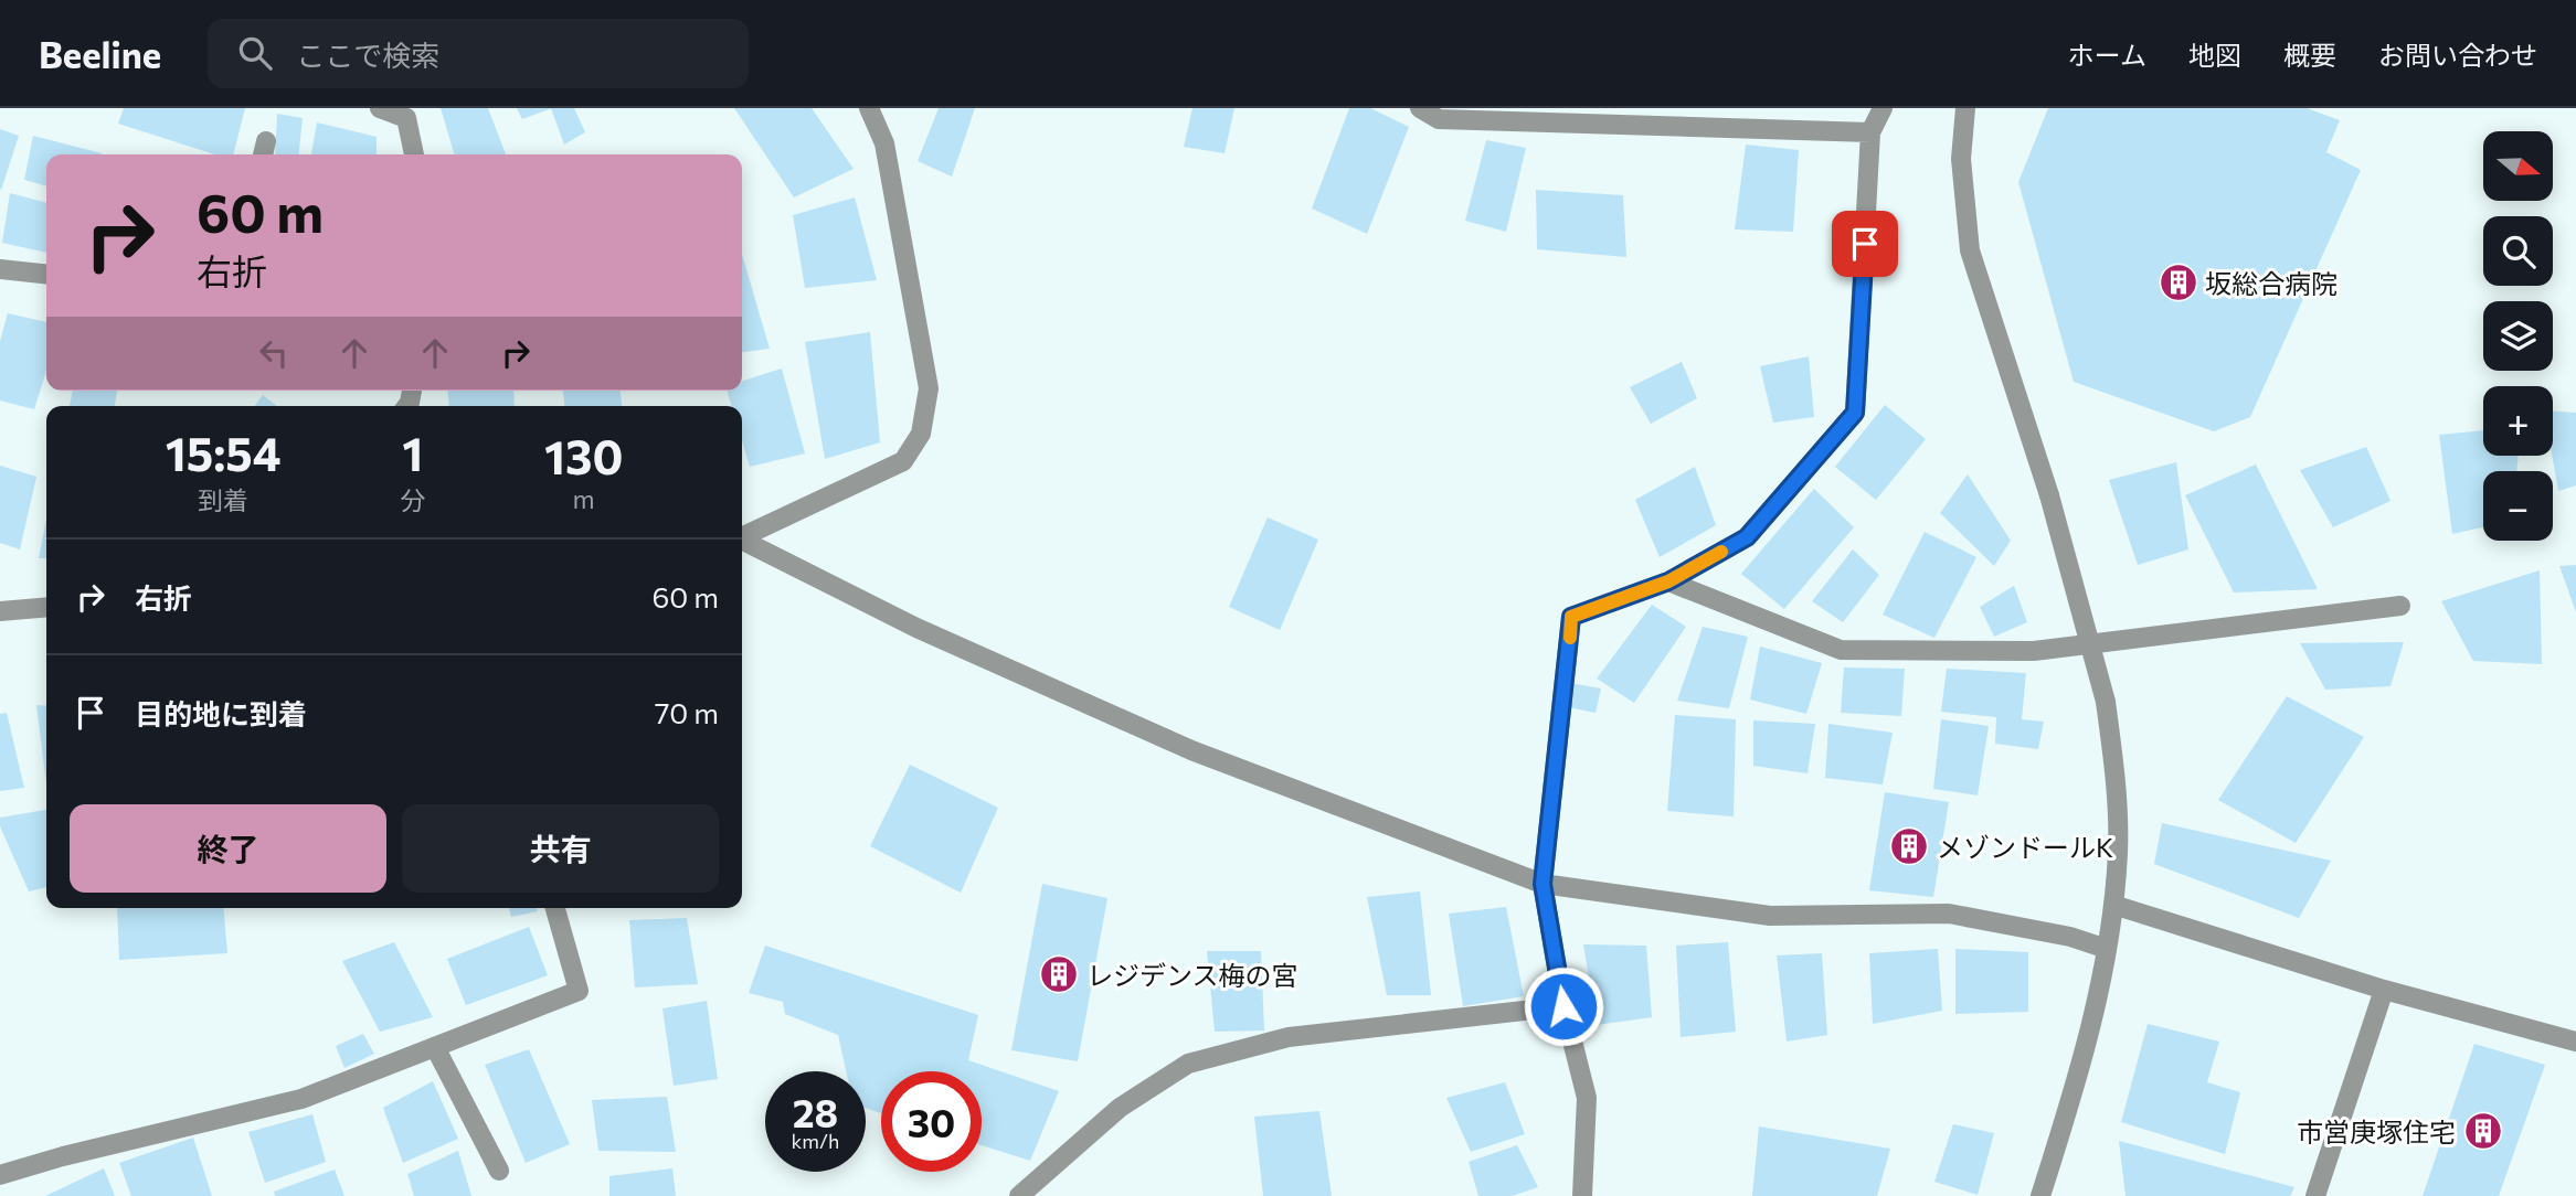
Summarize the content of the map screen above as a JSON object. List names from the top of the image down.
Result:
{
  "places": {
    "building": [
      "坂総合病院",
      "メゾンドールK",
      "レジデンス梅の宮",
      "市営庚塚住宅"
    ]
  },
  "north": "right",
  "page": {
    "header": "Beeline",
    "search": "ここで検索",
    "nav": [
      "ホーム",
      "地図",
      "概要",
      "お問い合わせ"
    ],
    "map_buttons": ["+", "−"],
    "turn": ["60 m", "右折"],
    "eta": [
      "15:54",
      "到着",
      "1",
      "分",
      "130",
      "m"
    ],
    "list": [
      {
        "name": "右折",
        "value": "60 m"
      },
      {
        "name": "目的地に到着",
        "value": "70 m"
      }
    ],
    "buttons": ["終了", "共有"],
    "speed": "28 km/h",
    "limit": "30"
  }
}
